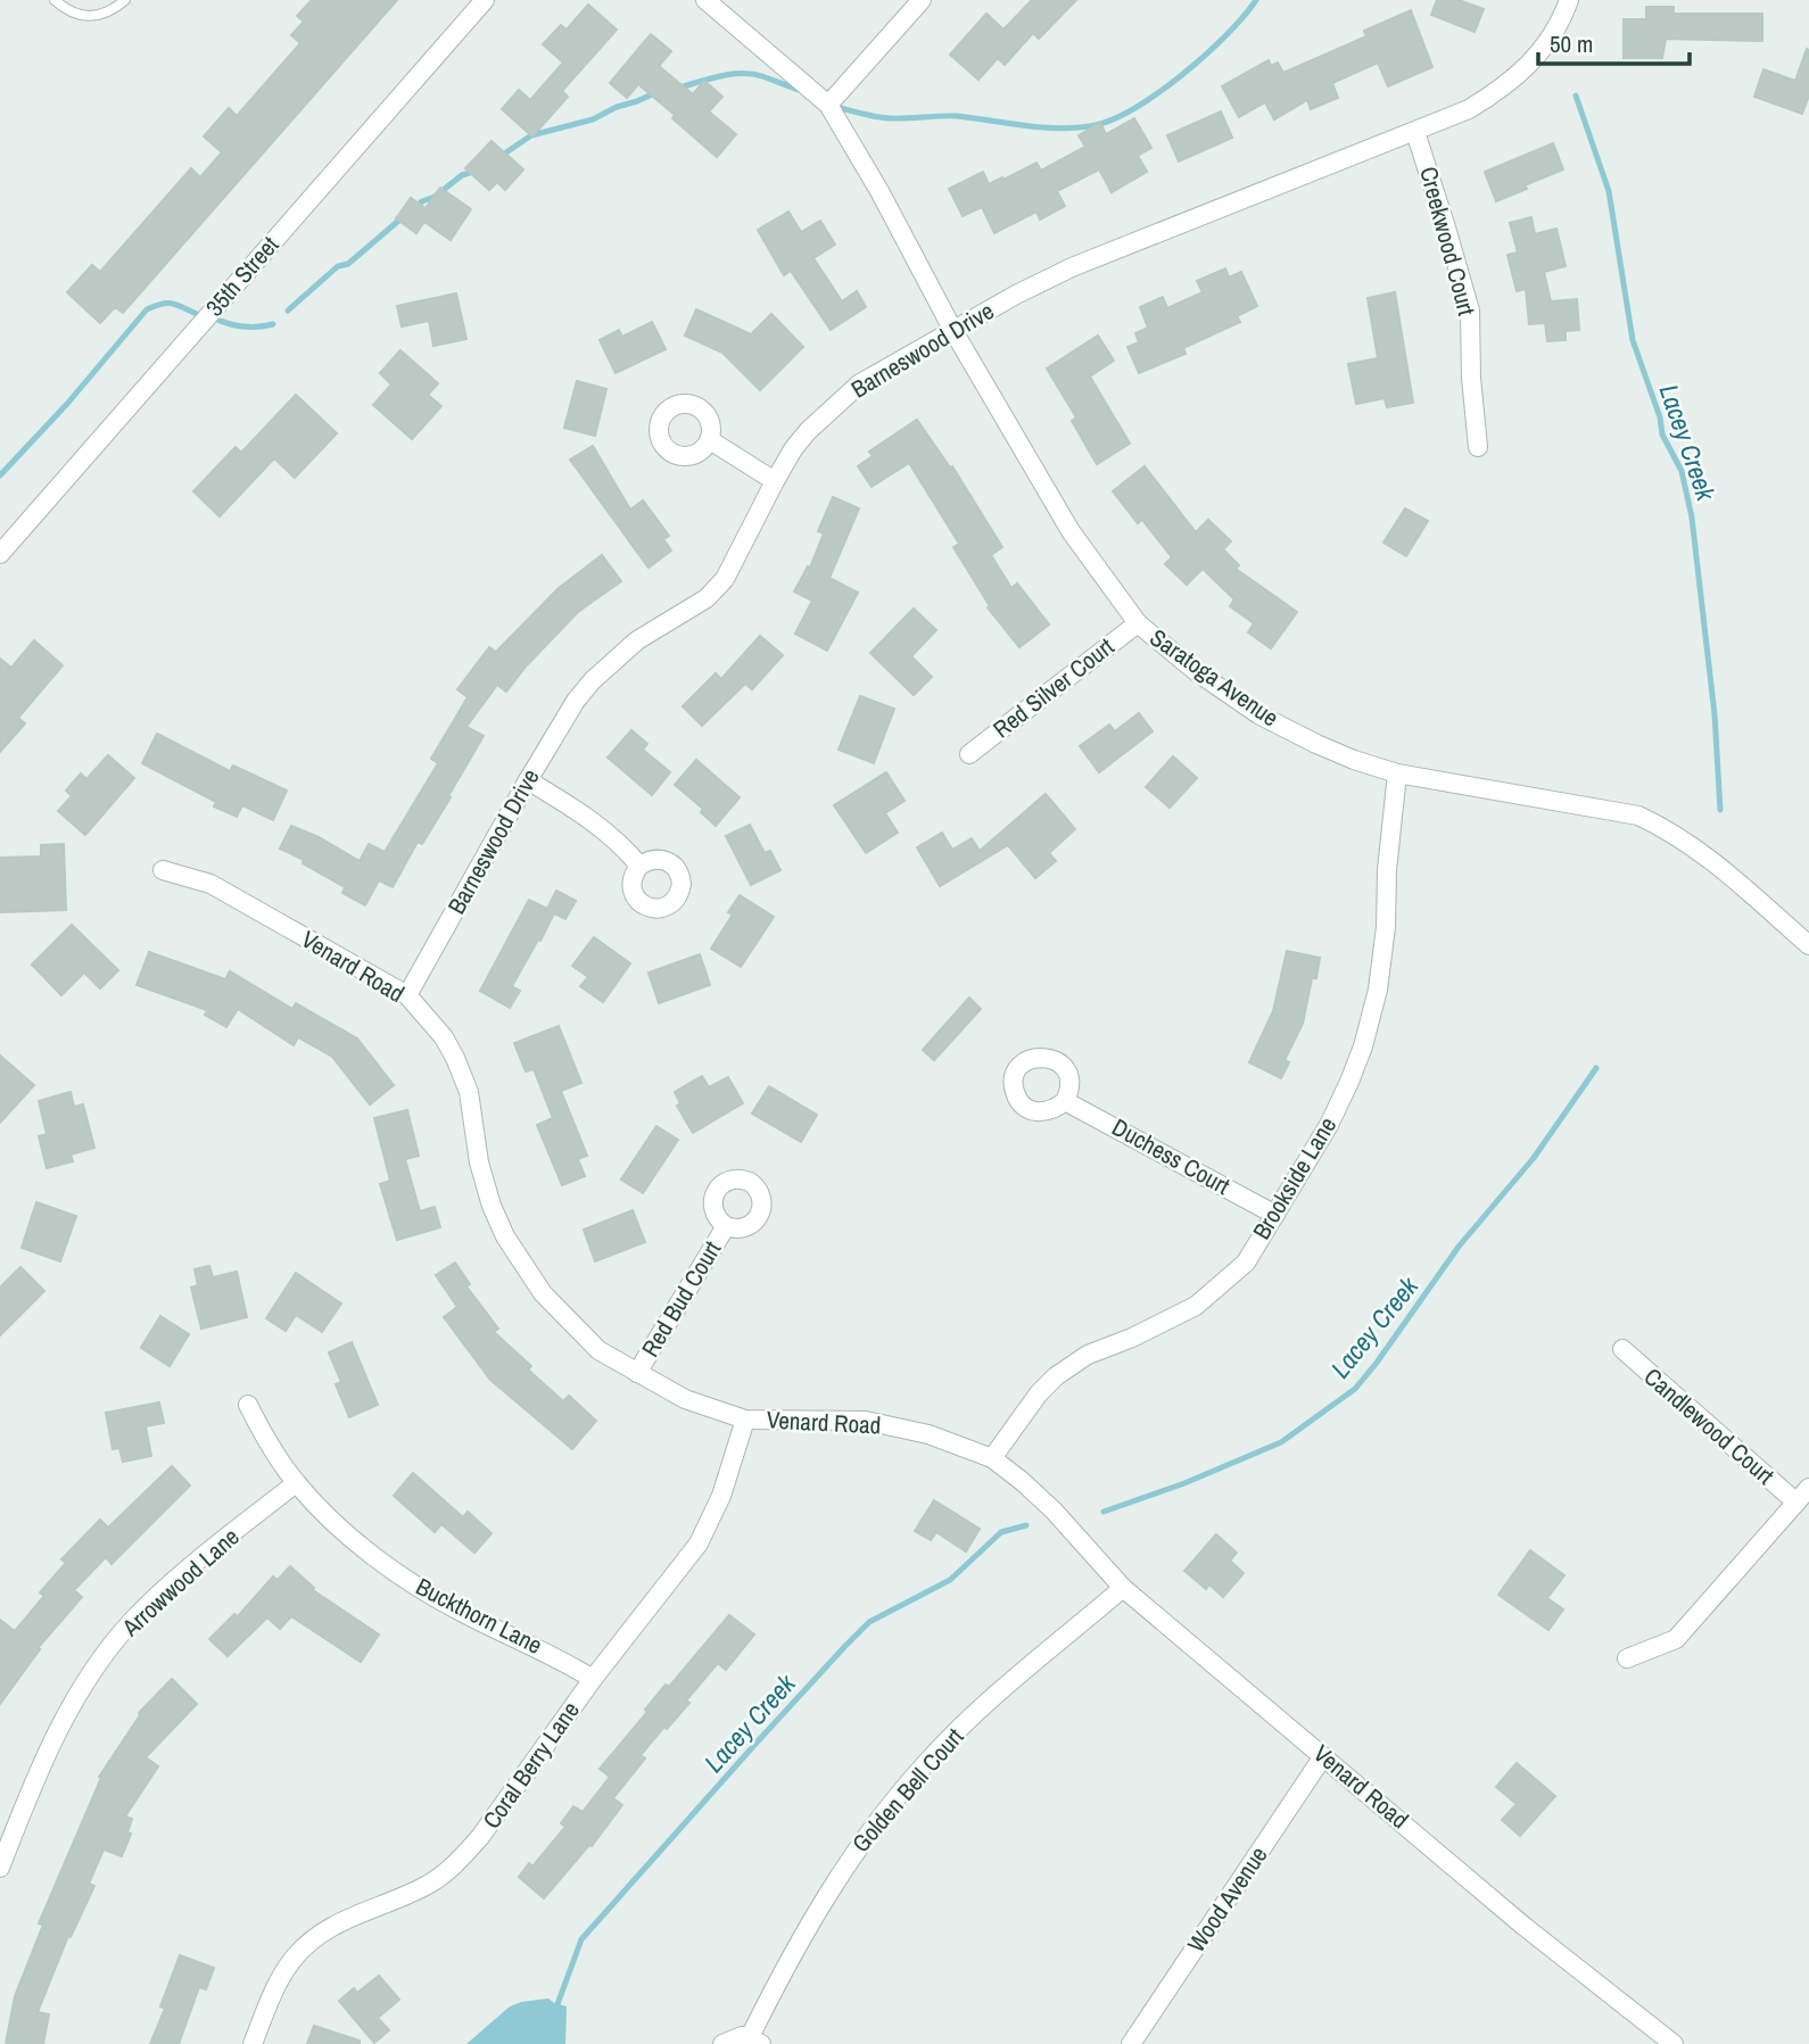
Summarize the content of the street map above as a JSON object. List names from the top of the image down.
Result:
{
  "streets": {
    "street": [
      "Creekwood Court",
      "35th Street",
      "Barneswood Drive",
      "Saratoga Avenue",
      "Red Silver Court",
      "Venard Road",
      "Duchess Court",
      "Brookside Lane",
      "Red Bud Court",
      "Candlewood Court",
      "Arrowwood Lane",
      "Buckthorn Lane",
      "Coral Berry Lane",
      "Golden Bell Court",
      "Wood Avenue"
    ]
  },
  "crossings": [
    ["Creekwood Court", "Barneswood Drive"],
    ["Barneswood Drive", "Saratoga Avenue"],
    ["Barneswood Drive", "Venard Road"],
    ["Saratoga Avenue", "Red Silver Court"],
    ["Saratoga Avenue", "Brookside Lane"],
    ["Venard Road", "Brookside Lane"],
    ["Venard Road", "Red Bud Court"],
    ["Venard Road", "Coral Berry Lane"],
    ["Venard Road", "Golden Bell Court"],
    ["Venard Road", "Wood Avenue"],
    ["Duchess Court", "Brookside Lane"],
    ["Arrowwood Lane", "Buckthorn Lane"],
    ["Buckthorn Lane", "Coral Berry Lane"]
  ],
  "water": ["Lacey Creek"],
  "scale_bar": "50 m"
}
